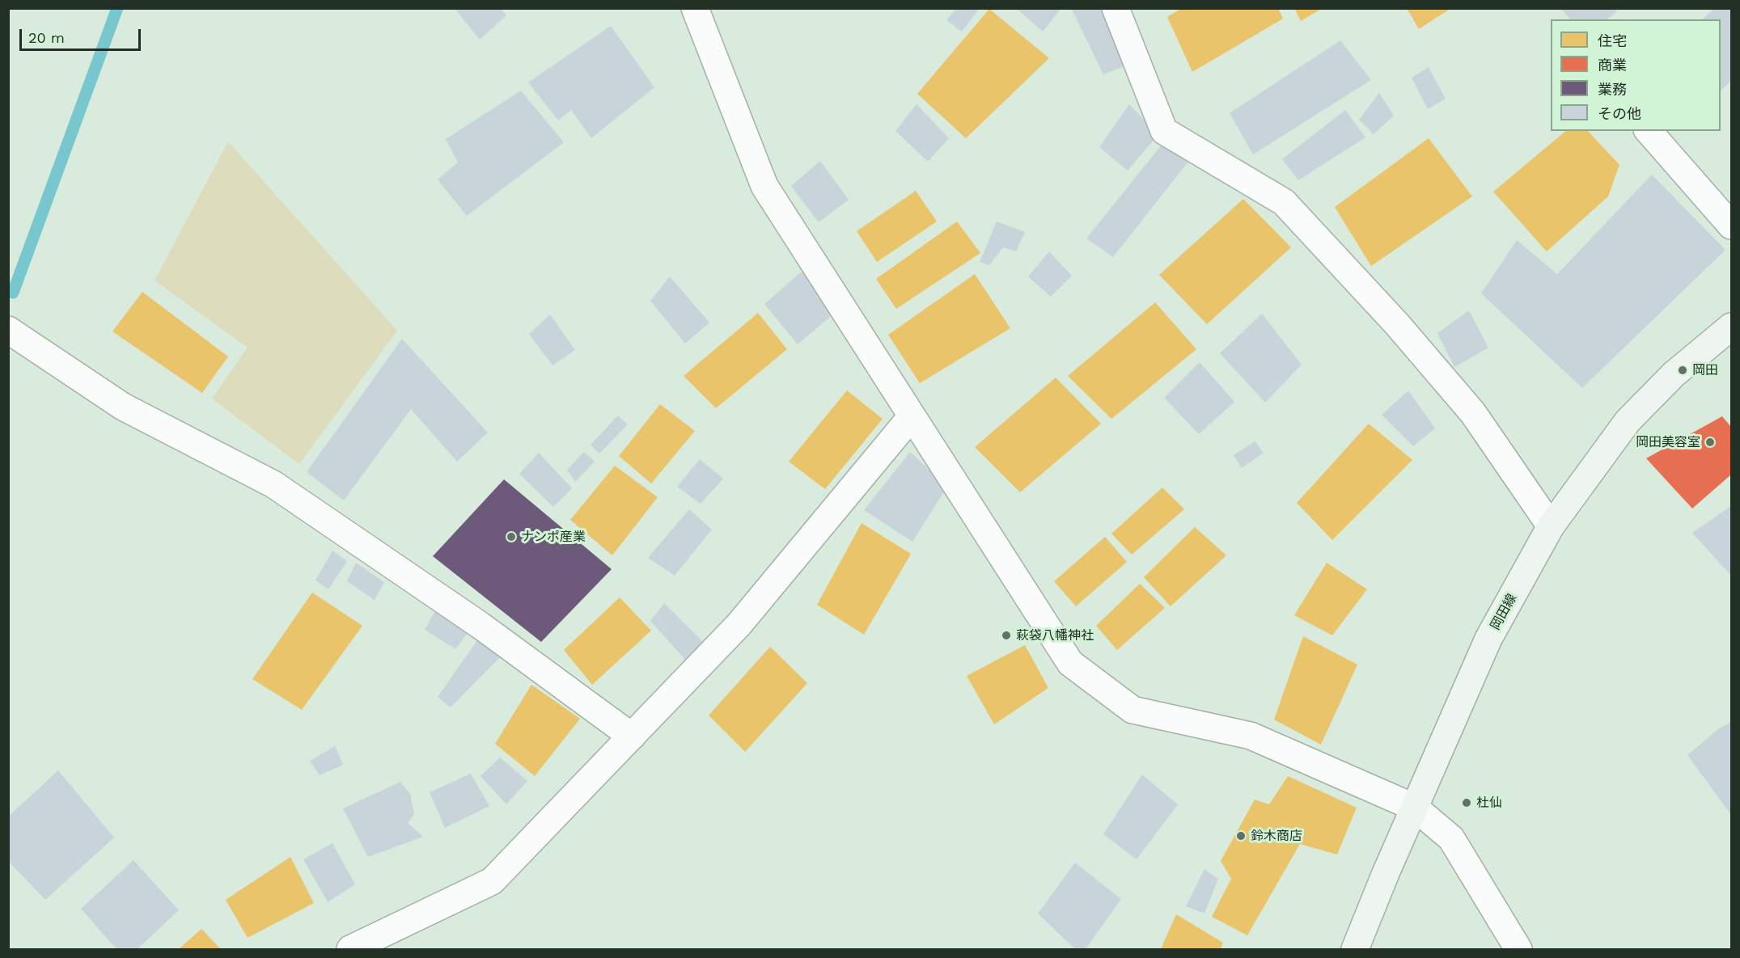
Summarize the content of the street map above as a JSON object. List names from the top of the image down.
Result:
{
  "streets": {
    "street": ["岡田線"]
  },
  "places": [
    "岡田",
    "岡田美容室",
    "ナンポ産業",
    "萩袋八幡神社",
    "杜仙",
    "鈴木商店"
  ],
  "legend": [
    "住宅",
    "商業",
    "業務",
    "その他"
  ],
  "scale_bar": "20 m"
}
